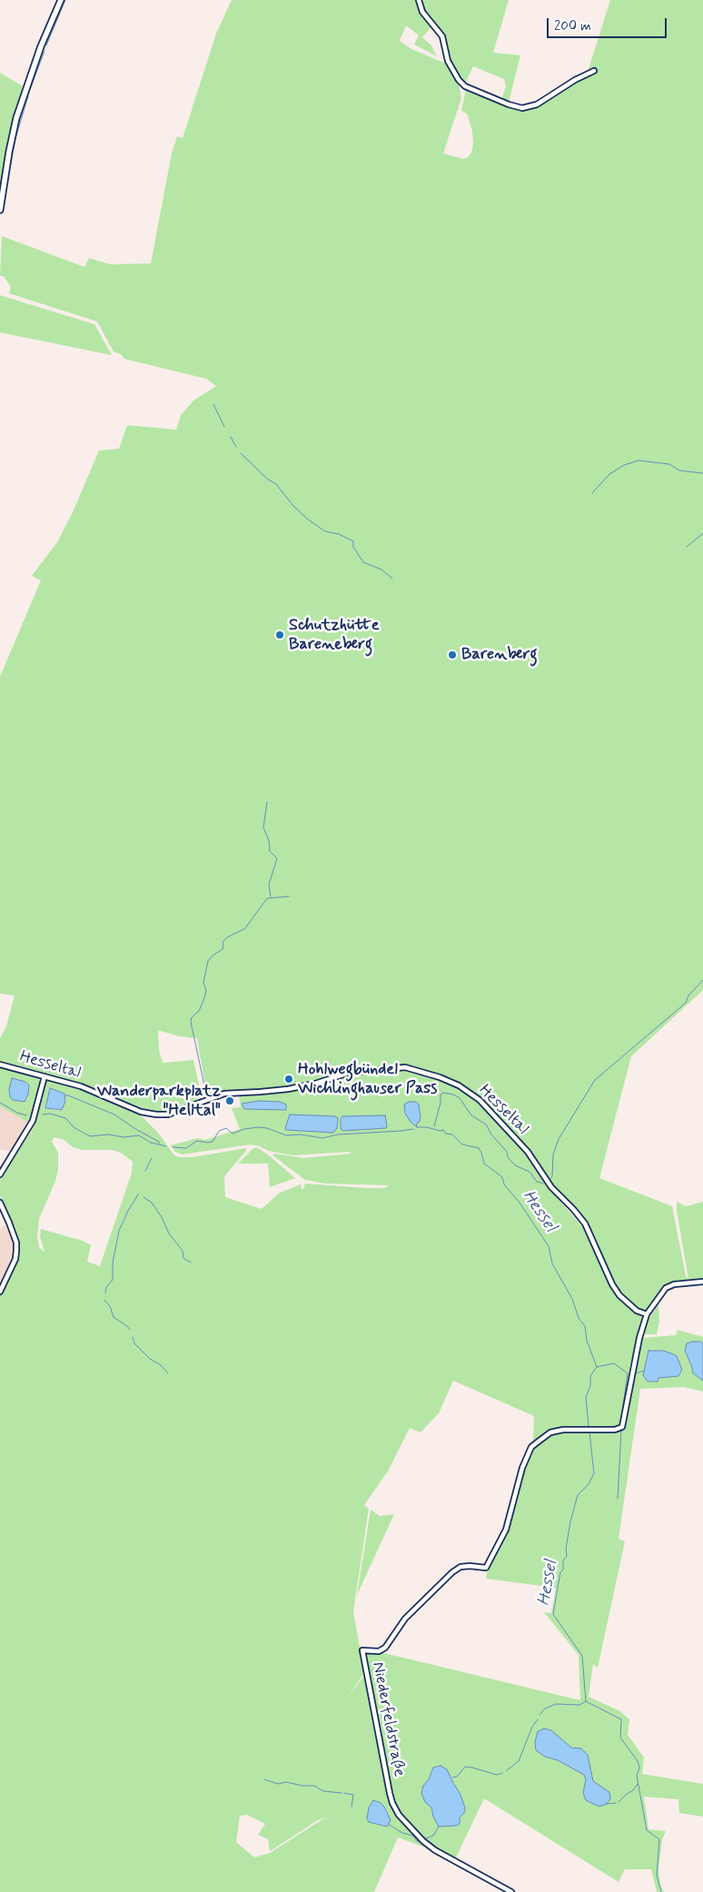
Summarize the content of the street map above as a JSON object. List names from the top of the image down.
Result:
{
  "streets": {
    "street": ["Hesseltal", "Niederfeldstraße"]
  },
  "crossings": [
    ["Hesseltal", "Niederfeldstraße"]
  ],
  "water": ["Hessel"],
  "places": [
    "Schutzhütte Bareneberg",
    "Barenberg",
    "Hohlwegbündel Wichlinghauser Pass",
    "Wanderparkplatz \"Helltal\""
  ],
  "scale_bar": "200 m"
}
